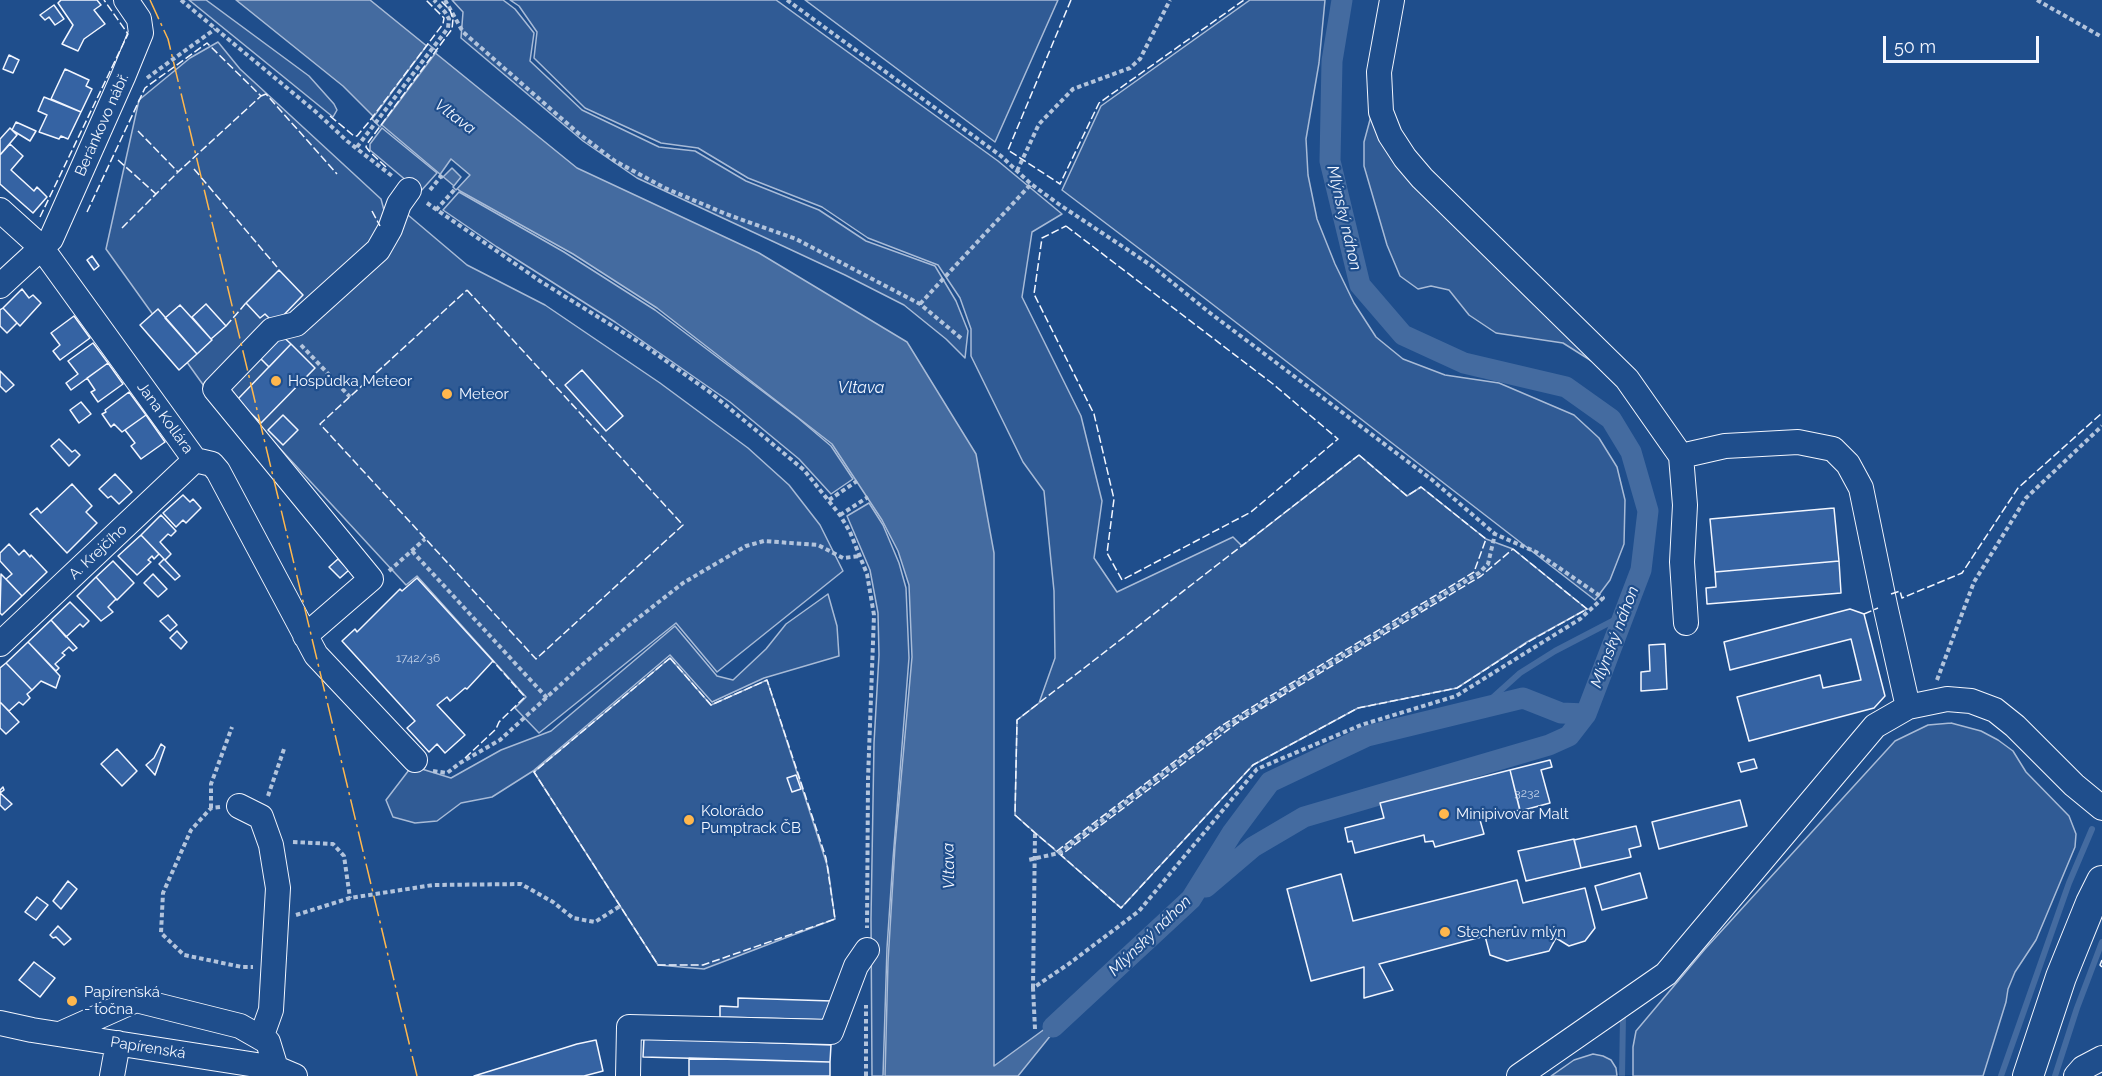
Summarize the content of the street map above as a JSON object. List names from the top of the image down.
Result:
{
  "streets": {
    "street": [
      "Beránkovo nábř.",
      "Jana Kollára",
      "A. Krejčího",
      "Papírenská"
    ]
  },
  "crossings": [
    ["Beránkovo nábř.", "Jana Kollára"],
    ["Jana Kollára", "A. Krejčího"]
  ],
  "water": ["Vltava", "Mlýnský náhon"],
  "places": [
    "Hospůdka Meteor",
    "Meteor",
    "Minipivovar Malt",
    "Kolorádo Pumptrack ČB",
    "Stecherův mlýn",
    "Papírenská - točna"
  ],
  "house_numbers": ["1742/36", "3232"],
  "scale_bar": "50 m"
}
